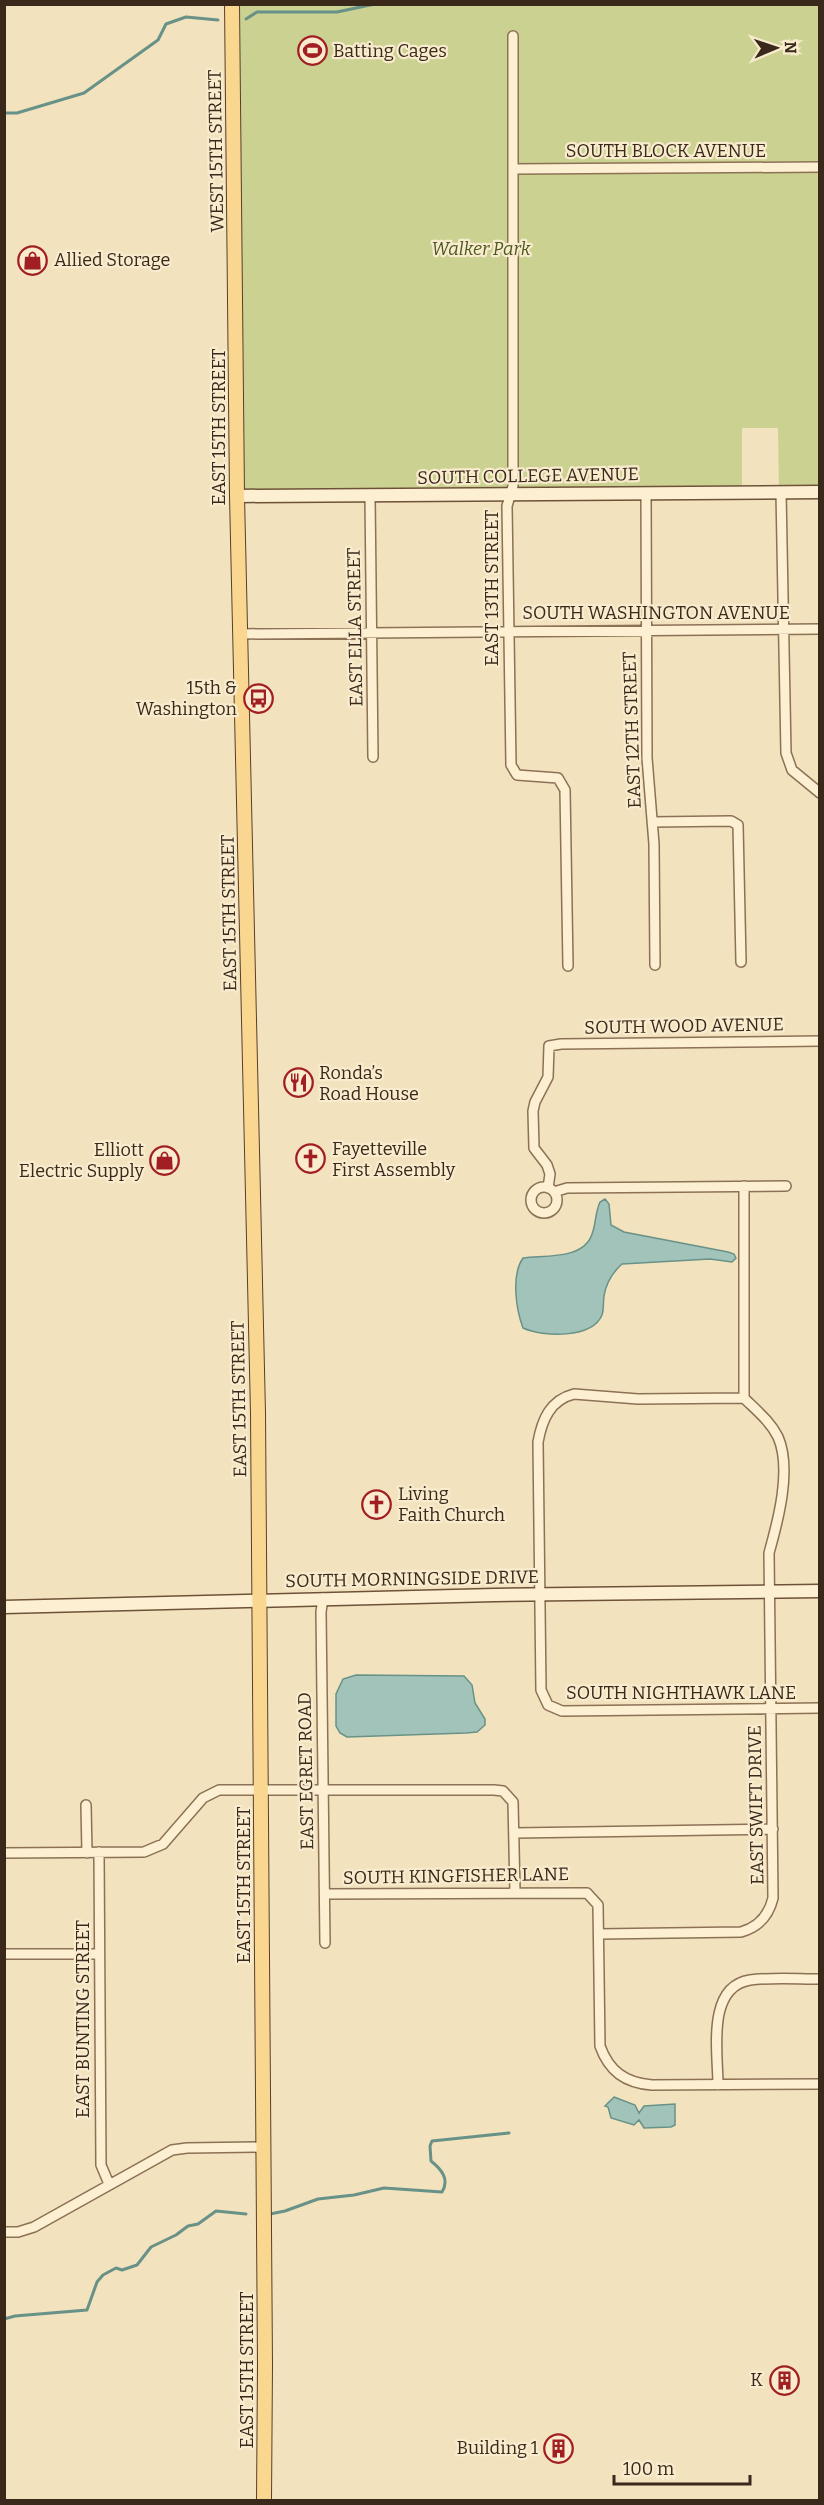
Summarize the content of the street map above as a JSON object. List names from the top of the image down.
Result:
{
  "streets": {
    "main road": ["WEST 15TH STREET", "EAST 15TH STREET"],
    "street": [
      "SOUTH BLOCK AVENUE",
      "SOUTH COLLEGE AVENUE",
      "EAST 13TH STREET",
      "SOUTH WASHINGTON AVENUE",
      "EAST ELLA STREET",
      "EAST 12TH STREET",
      "SOUTH WOOD AVENUE",
      "SOUTH MORNINGSIDE DRIVE",
      "SOUTH NIGHTHAWK LANE",
      "EAST EGRET ROAD",
      "EAST SWIFT DRIVE",
      "SOUTH KINGFISHER LANE",
      "EAST BUNTING STREET"
    ]
  },
  "crossings": [
    ["WEST 15TH STREET", "EAST 15TH STREET"],
    ["SOUTH BLOCK AVENUE", "EAST 13TH STREET"],
    ["EAST 15TH STREET", "SOUTH COLLEGE AVENUE"],
    ["EAST 15TH STREET", "SOUTH WASHINGTON AVENUE"],
    ["EAST 15TH STREET", "SOUTH MORNINGSIDE DRIVE"],
    ["SOUTH COLLEGE AVENUE", "EAST 13TH STREET"],
    ["SOUTH COLLEGE AVENUE", "EAST ELLA STREET"],
    ["SOUTH COLLEGE AVENUE", "EAST 12TH STREET"],
    ["EAST 13TH STREET", "SOUTH WASHINGTON AVENUE"],
    ["SOUTH WASHINGTON AVENUE", "EAST ELLA STREET"],
    ["SOUTH WASHINGTON AVENUE", "EAST 12TH STREET"],
    ["SOUTH MORNINGSIDE DRIVE", "SOUTH NIGHTHAWK LANE"],
    ["SOUTH MORNINGSIDE DRIVE", "EAST EGRET ROAD"],
    ["SOUTH MORNINGSIDE DRIVE", "EAST SWIFT DRIVE"],
    ["SOUTH NIGHTHAWK LANE", "EAST SWIFT DRIVE"],
    ["EAST EGRET ROAD", "SOUTH KINGFISHER LANE"],
    ["EAST SWIFT DRIVE", "SOUTH KINGFISHER LANE"]
  ],
  "parks": ["Walker Park"],
  "places": {
    "sports": ["Batting Cages"],
    "shop": ["Allied Storage", "Elliott Electric Supply"],
    "bus stop": ["15th & Washington"],
    "restaurant": ["Ronda’s Road House"],
    "church": ["Fayetteville First Assembly", "Living Faith Church"],
    "building": ["K", "Building 1"]
  },
  "scale_bar": "100 m",
  "north": "right"
}
